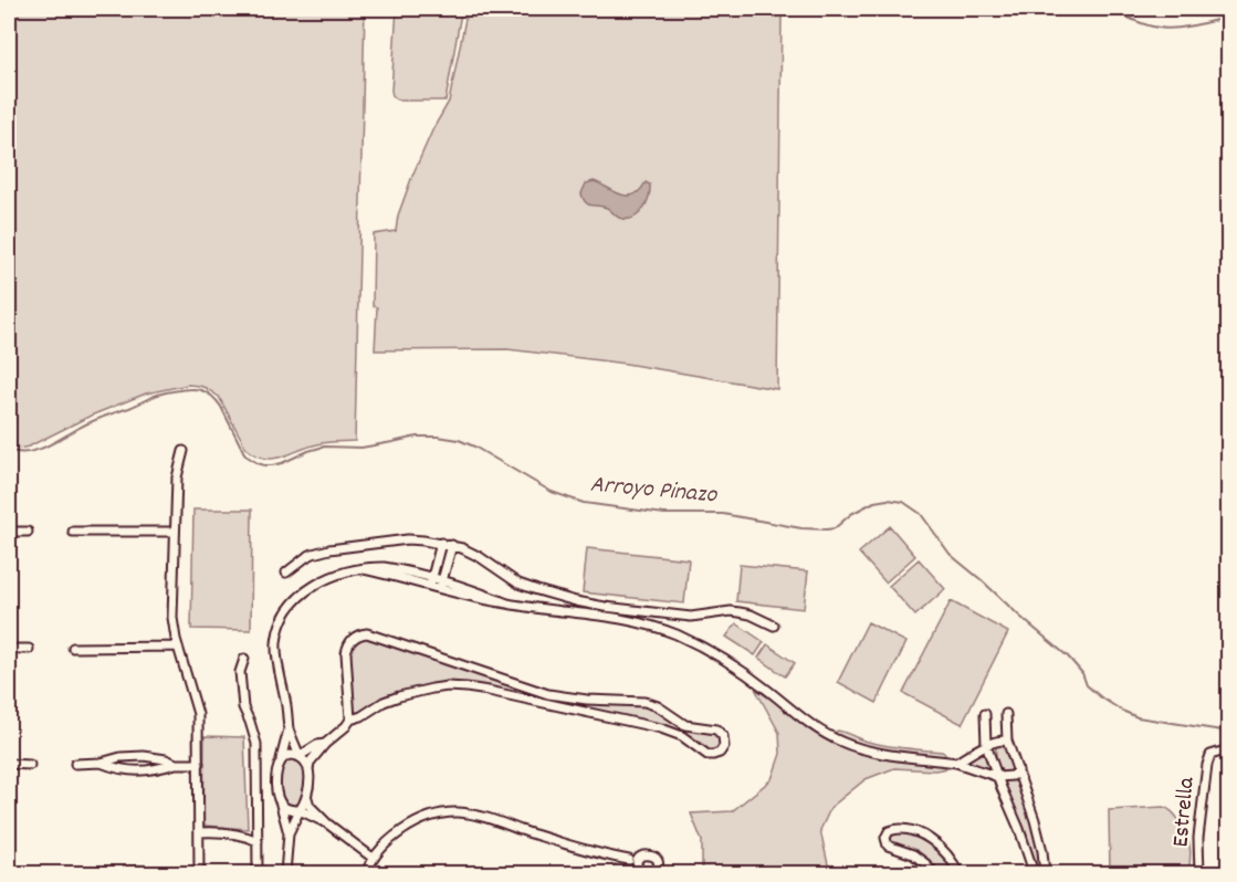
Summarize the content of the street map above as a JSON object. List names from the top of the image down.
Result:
{
  "streets": {
    "street": ["Estrella"]
  },
  "water": ["Arroyo Pinazo"]
}
